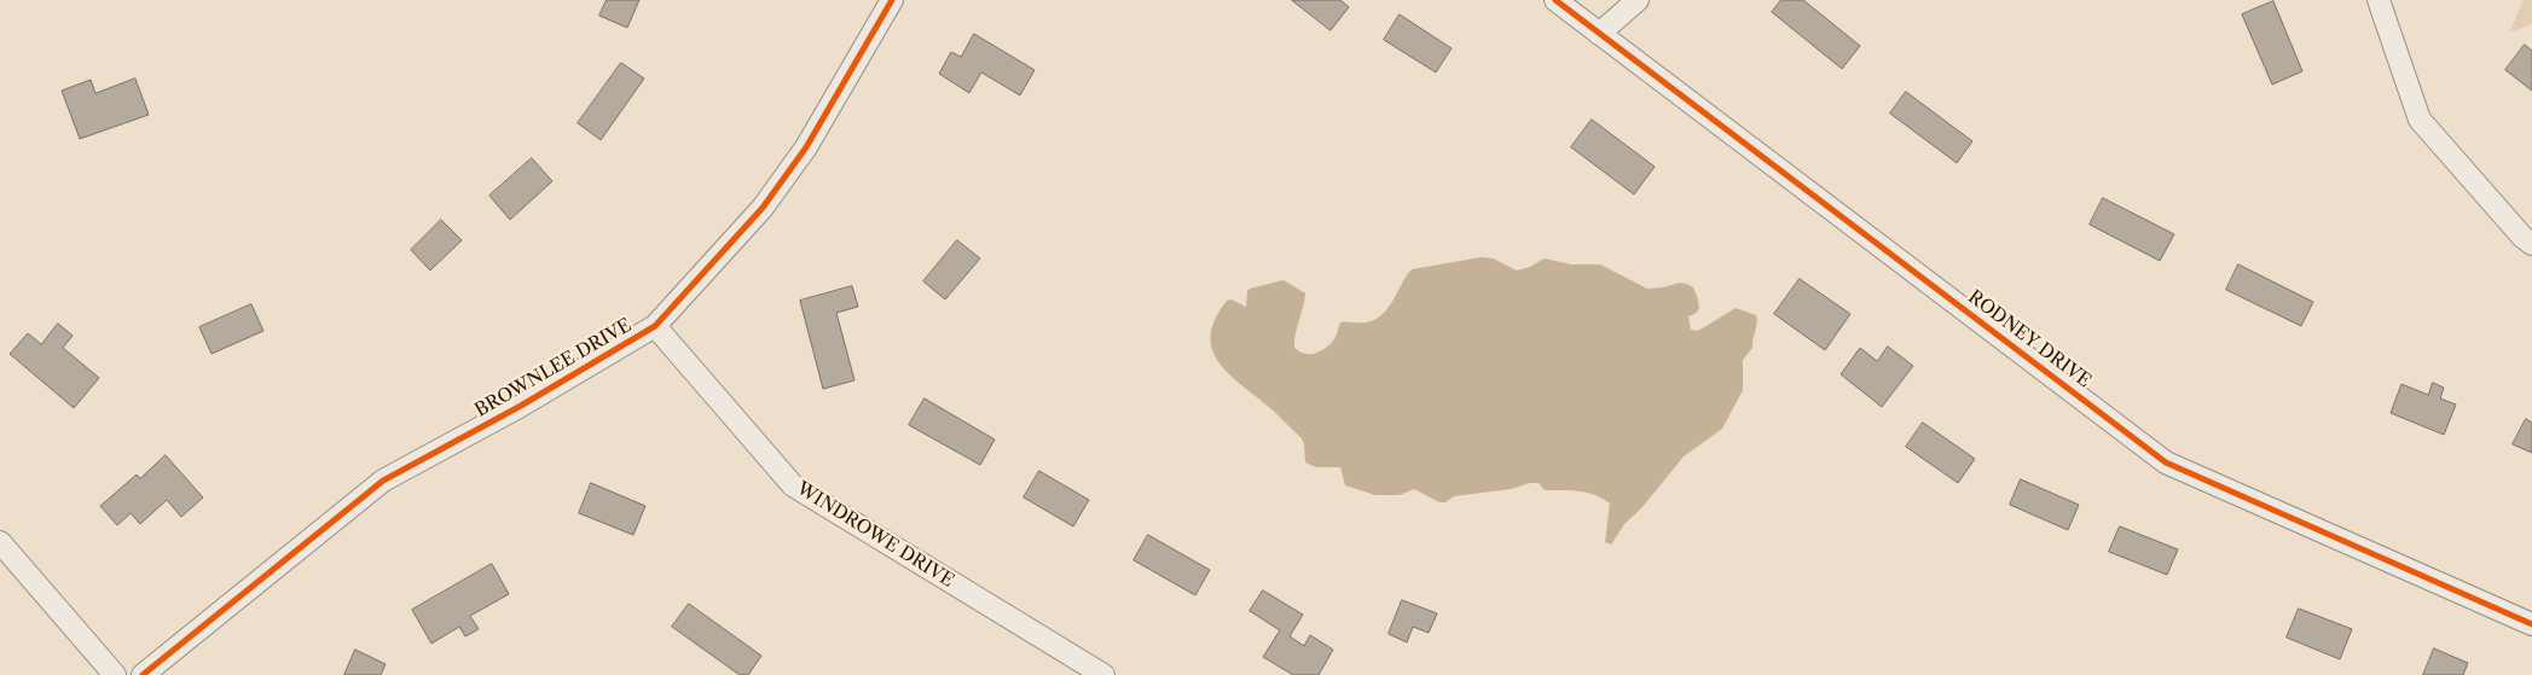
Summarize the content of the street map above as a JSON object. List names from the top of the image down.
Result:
{
  "streets": {
    "street": ["RODNEY DRIVE", "BROWNLEE DRIVE", "WINDROWE DRIVE"]
  },
  "crossings": [
    ["BROWNLEE DRIVE", "WINDROWE DRIVE"]
  ]
}
